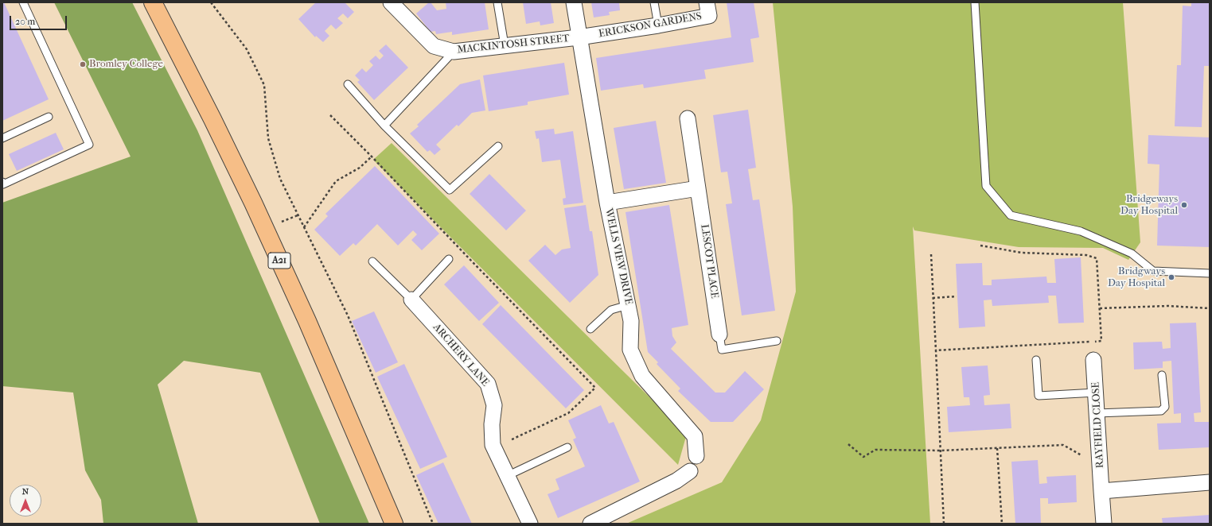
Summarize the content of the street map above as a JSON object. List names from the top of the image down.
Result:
{
  "streets": {
    "main road": ["A21"],
    "street": [
      "ERICKSON GARDENS",
      "MACKINTOSH STREET",
      "WELLS VIEW DRIVE",
      "LESCOT PLACE",
      "ARCHERY LANE",
      "RAYFIELD CLOSE"
    ]
  },
  "crossings": [
    ["ERICKSON GARDENS", "MACKINTOSH STREET"],
    ["ERICKSON GARDENS", "WELLS VIEW DRIVE"],
    ["MACKINTOSH STREET", "WELLS VIEW DRIVE"]
  ],
  "places": ["Bromley College", "Bridgeways Day Hospital", "Bridgways Day Hospital"],
  "scale_bar": "20 m",
  "north": "top"
}
